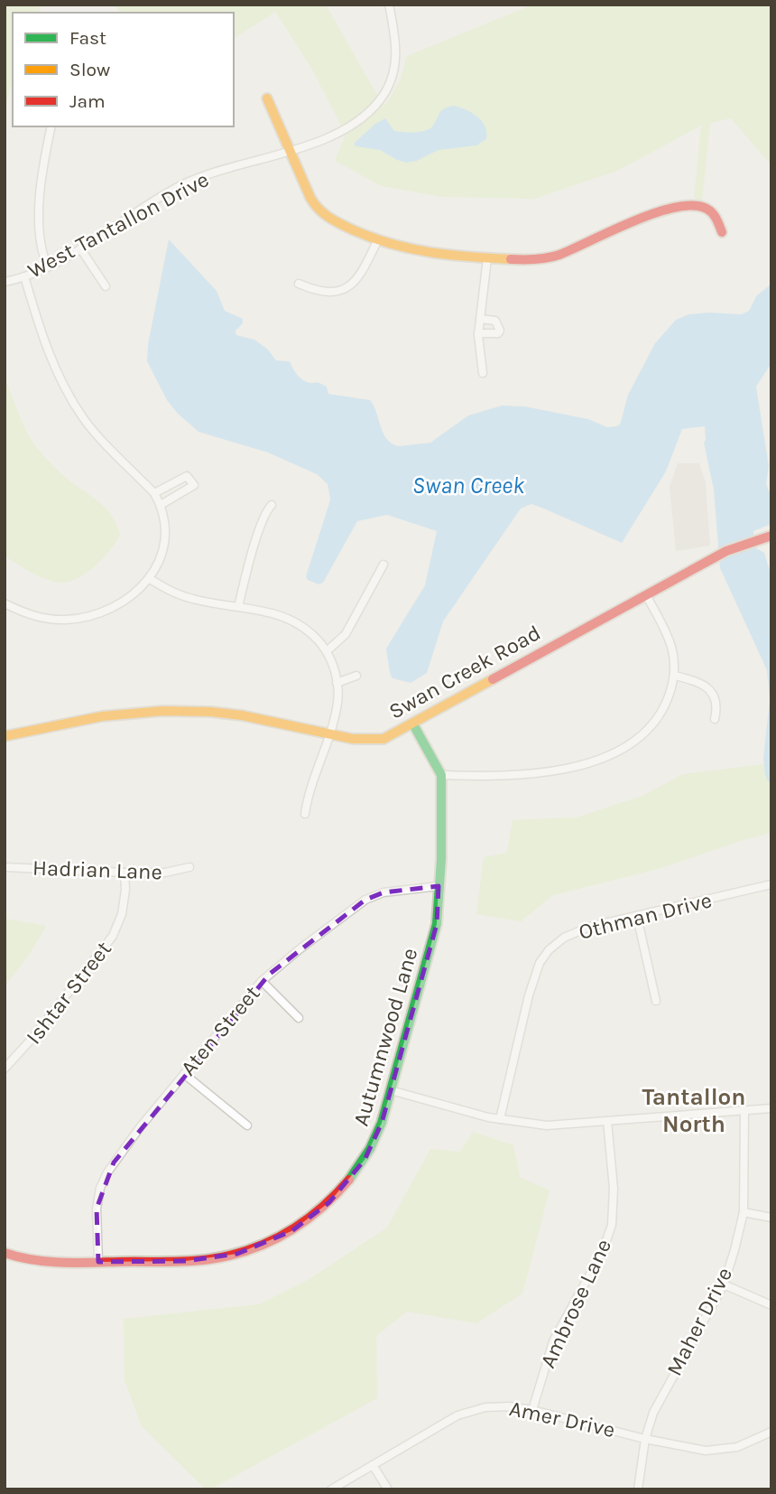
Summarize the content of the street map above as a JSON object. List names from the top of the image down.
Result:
{
  "streets": {
    "street": [
      "West Tantallon Drive",
      "Swan Creek Road",
      "Hadrian Lane",
      "Othman Drive",
      "Ishtar Street",
      "Aten Street",
      "Autumnwood Lane",
      "Ambrose Lane",
      "Maher Drive",
      "Amer Drive"
    ]
  },
  "crossings": [
    ["Hadrian Lane", "Ishtar Street"],
    ["Aten Street", "Autumnwood Lane"],
    ["Ambrose Lane", "Amer Drive"],
    ["Maher Drive", "Amer Drive"]
  ],
  "districts": ["Tantallon North"],
  "water": ["Swan Creek"],
  "legend": ["Fast", "Slow", "Jam"]
}
